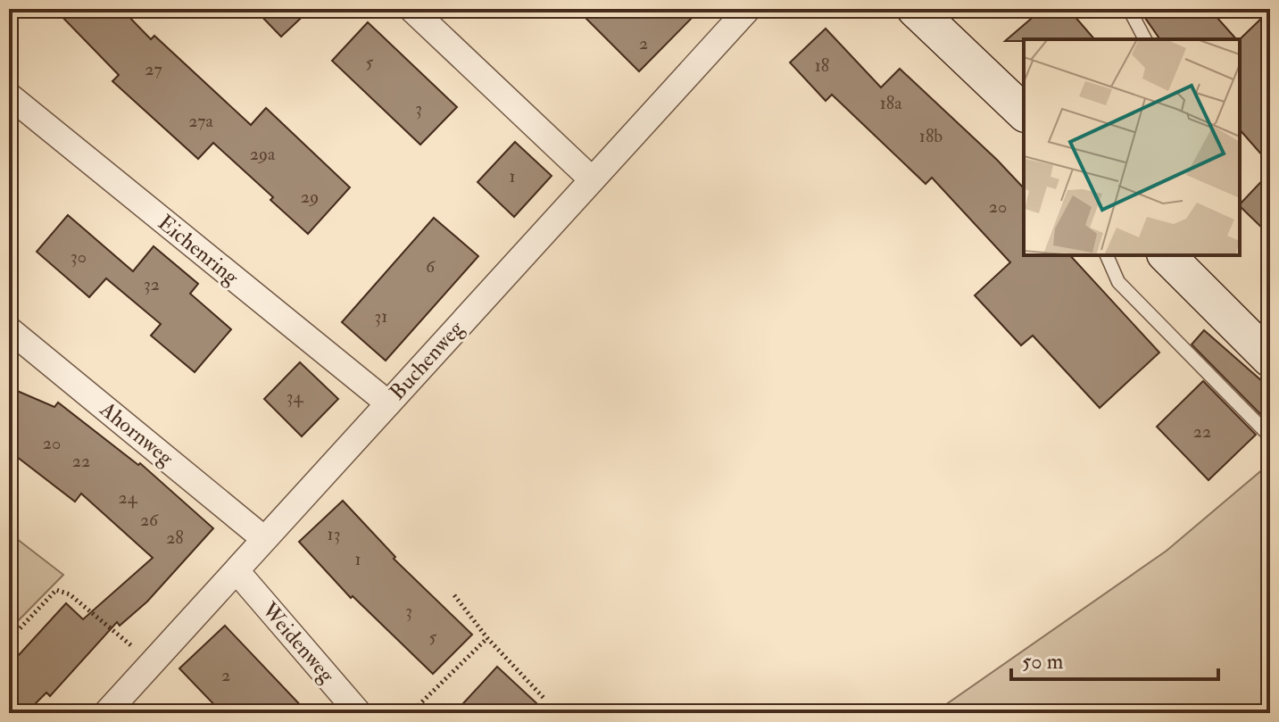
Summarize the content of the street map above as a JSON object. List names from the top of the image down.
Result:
{
  "streets": {
    "street": [
      "Eichenring",
      "Buchenweg",
      "Ahornweg",
      "Weidenweg"
    ]
  },
  "crossings": [
    ["Eichenring", "Buchenweg"],
    ["Buchenweg", "Ahornweg"],
    ["Buchenweg", "Weidenweg"]
  ],
  "house_numbers": [
    "2",
    "5",
    "18",
    "27",
    "18a",
    "3",
    "27a",
    "18b",
    "29a",
    "1",
    "29",
    "20",
    "30",
    "6",
    "32",
    "31",
    "34",
    "22",
    "20",
    "22",
    "24",
    "26",
    "13",
    "28",
    "1",
    "3",
    "5",
    "2"
  ],
  "scale_bar": "50 m"
}
